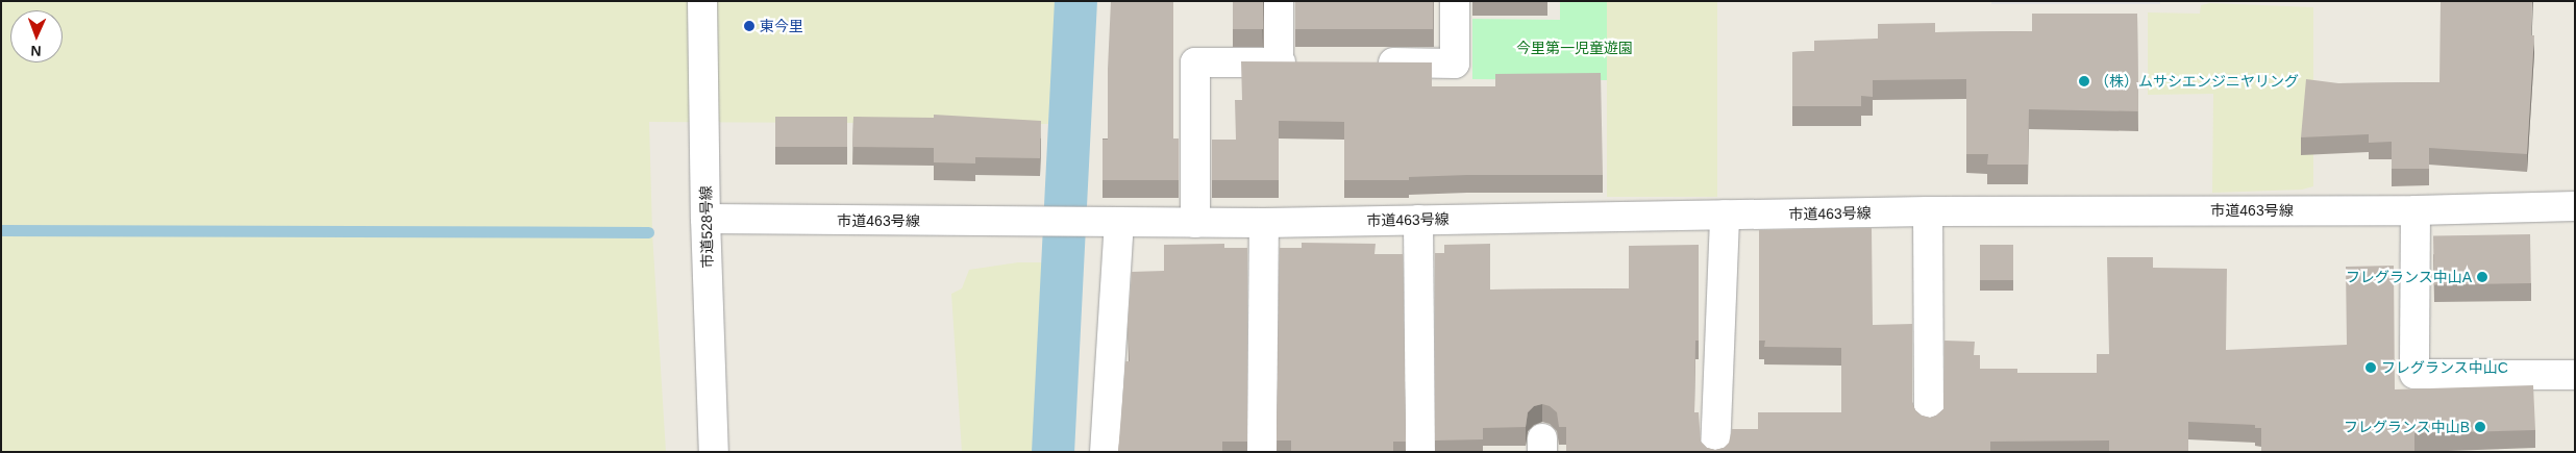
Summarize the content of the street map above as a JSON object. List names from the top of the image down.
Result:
{
  "streets": {
    "street": ["市道463号線", "市道528号線"]
  },
  "crossings": [
    ["市道463号線", "市道528号線"]
  ],
  "parks": ["今里第一児童遊園"],
  "places": [
    "東今里",
    "（株）ムサシエンジニヤリング",
    "フレグランス中山A",
    "フレグランス中山C",
    "フレグランス中山B"
  ],
  "north": "bottom"
}
